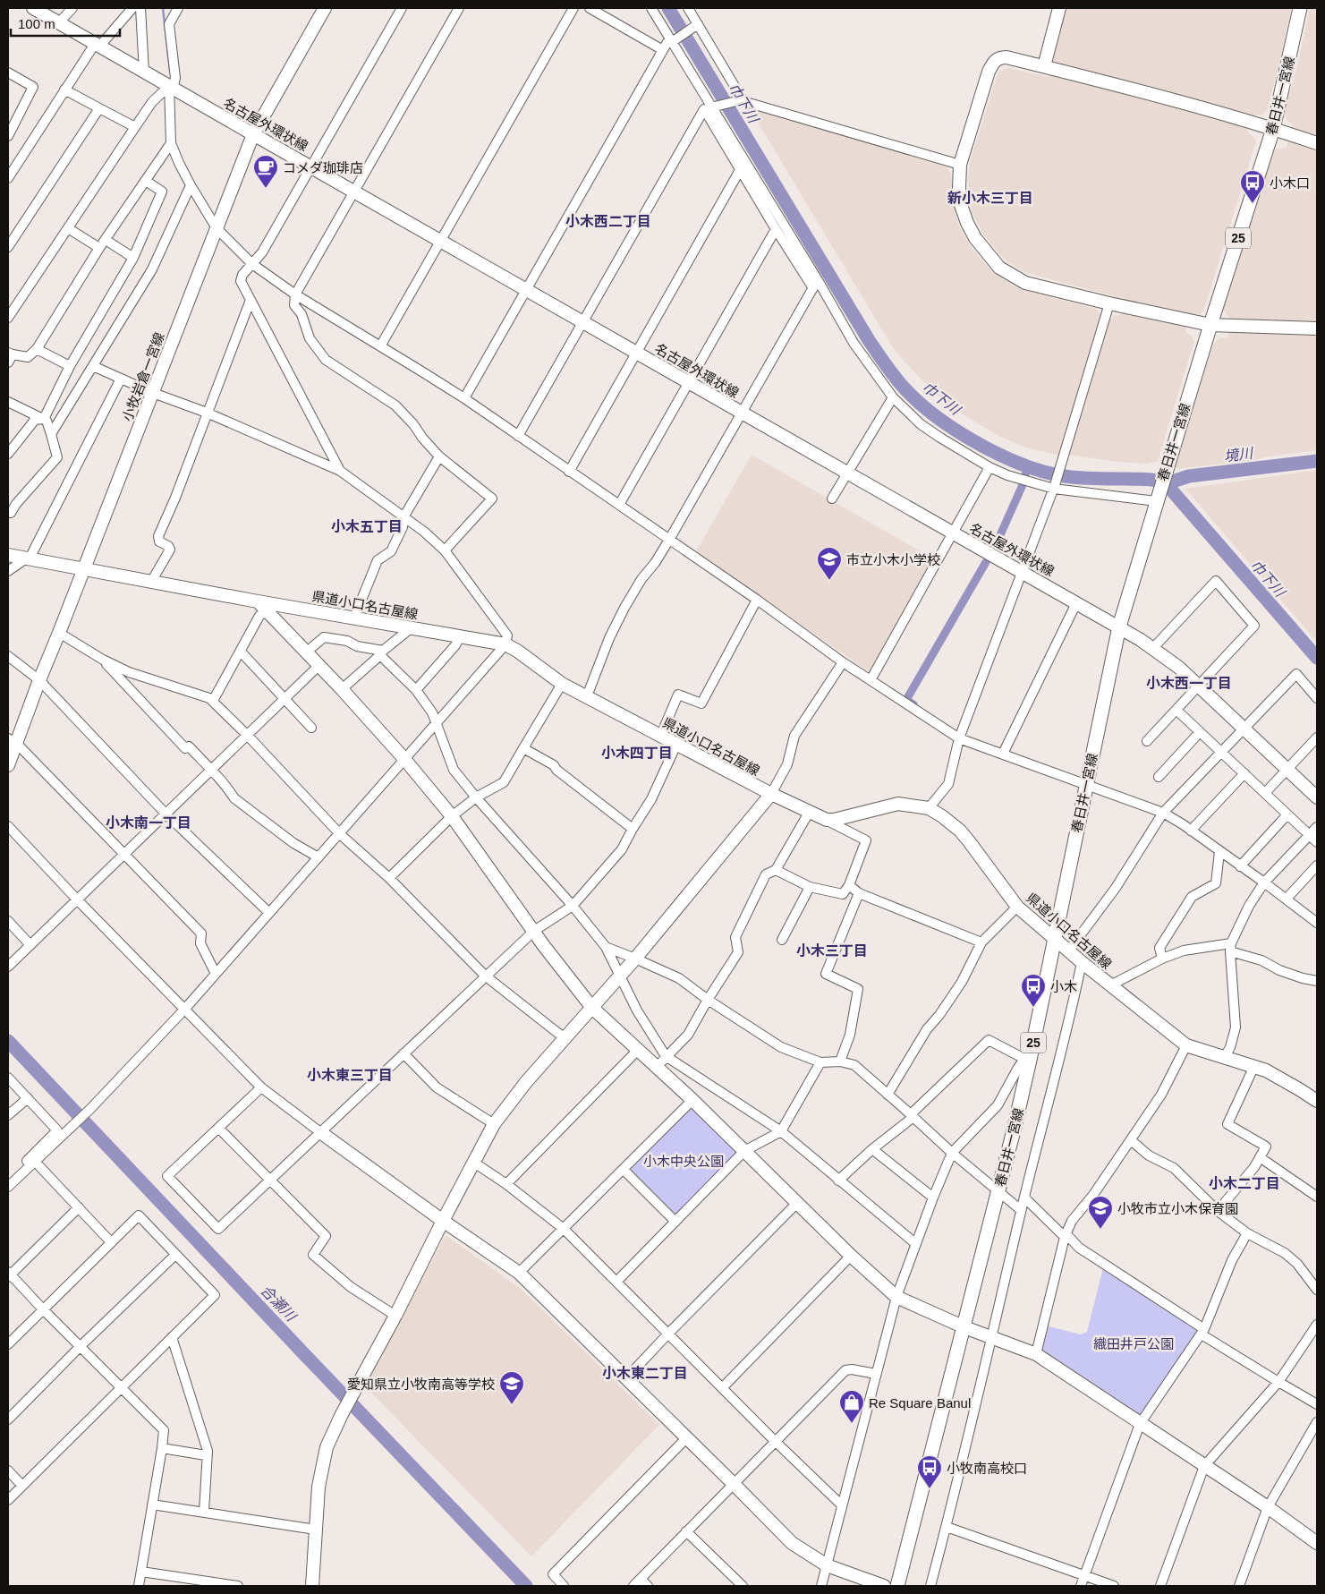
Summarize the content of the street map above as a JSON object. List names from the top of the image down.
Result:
{
  "streets": {
    "main road": ["春日井一宮線", "25"],
    "street": ["名古屋外環状線", "小牧岩倉一宮線", "県道小口名古屋線"]
  },
  "crossings": [
    ["春日井一宮線", "名古屋外環状線"],
    ["春日井一宮線", "県道小口名古屋線"],
    ["名古屋外環状線", "小牧岩倉一宮線"],
    ["小牧岩倉一宮線", "県道小口名古屋線"]
  ],
  "districts": [
    "新小木三丁目",
    "小木西二丁目",
    "小木五丁目",
    "小木西一丁目",
    "小木四丁目",
    "小木南一丁目",
    "小木三丁目",
    "小木東三丁目",
    "小木二丁目",
    "小木東二丁目"
  ],
  "water": ["巾下川", "境川", "合瀬川"],
  "parks": ["小木中央公園", "織田井戸公園"],
  "places": {
    "cafe": ["コメダ珈琲店"],
    "bus stop": ["小木口", "小木", "小牧南高校口"],
    "school or university": ["市立小木小学校", "小牧市立小木保育園", "愛知県立小牧南高等学校"],
    "shop": ["Re Square Banul"]
  },
  "scale_bar": "100 m"
}
